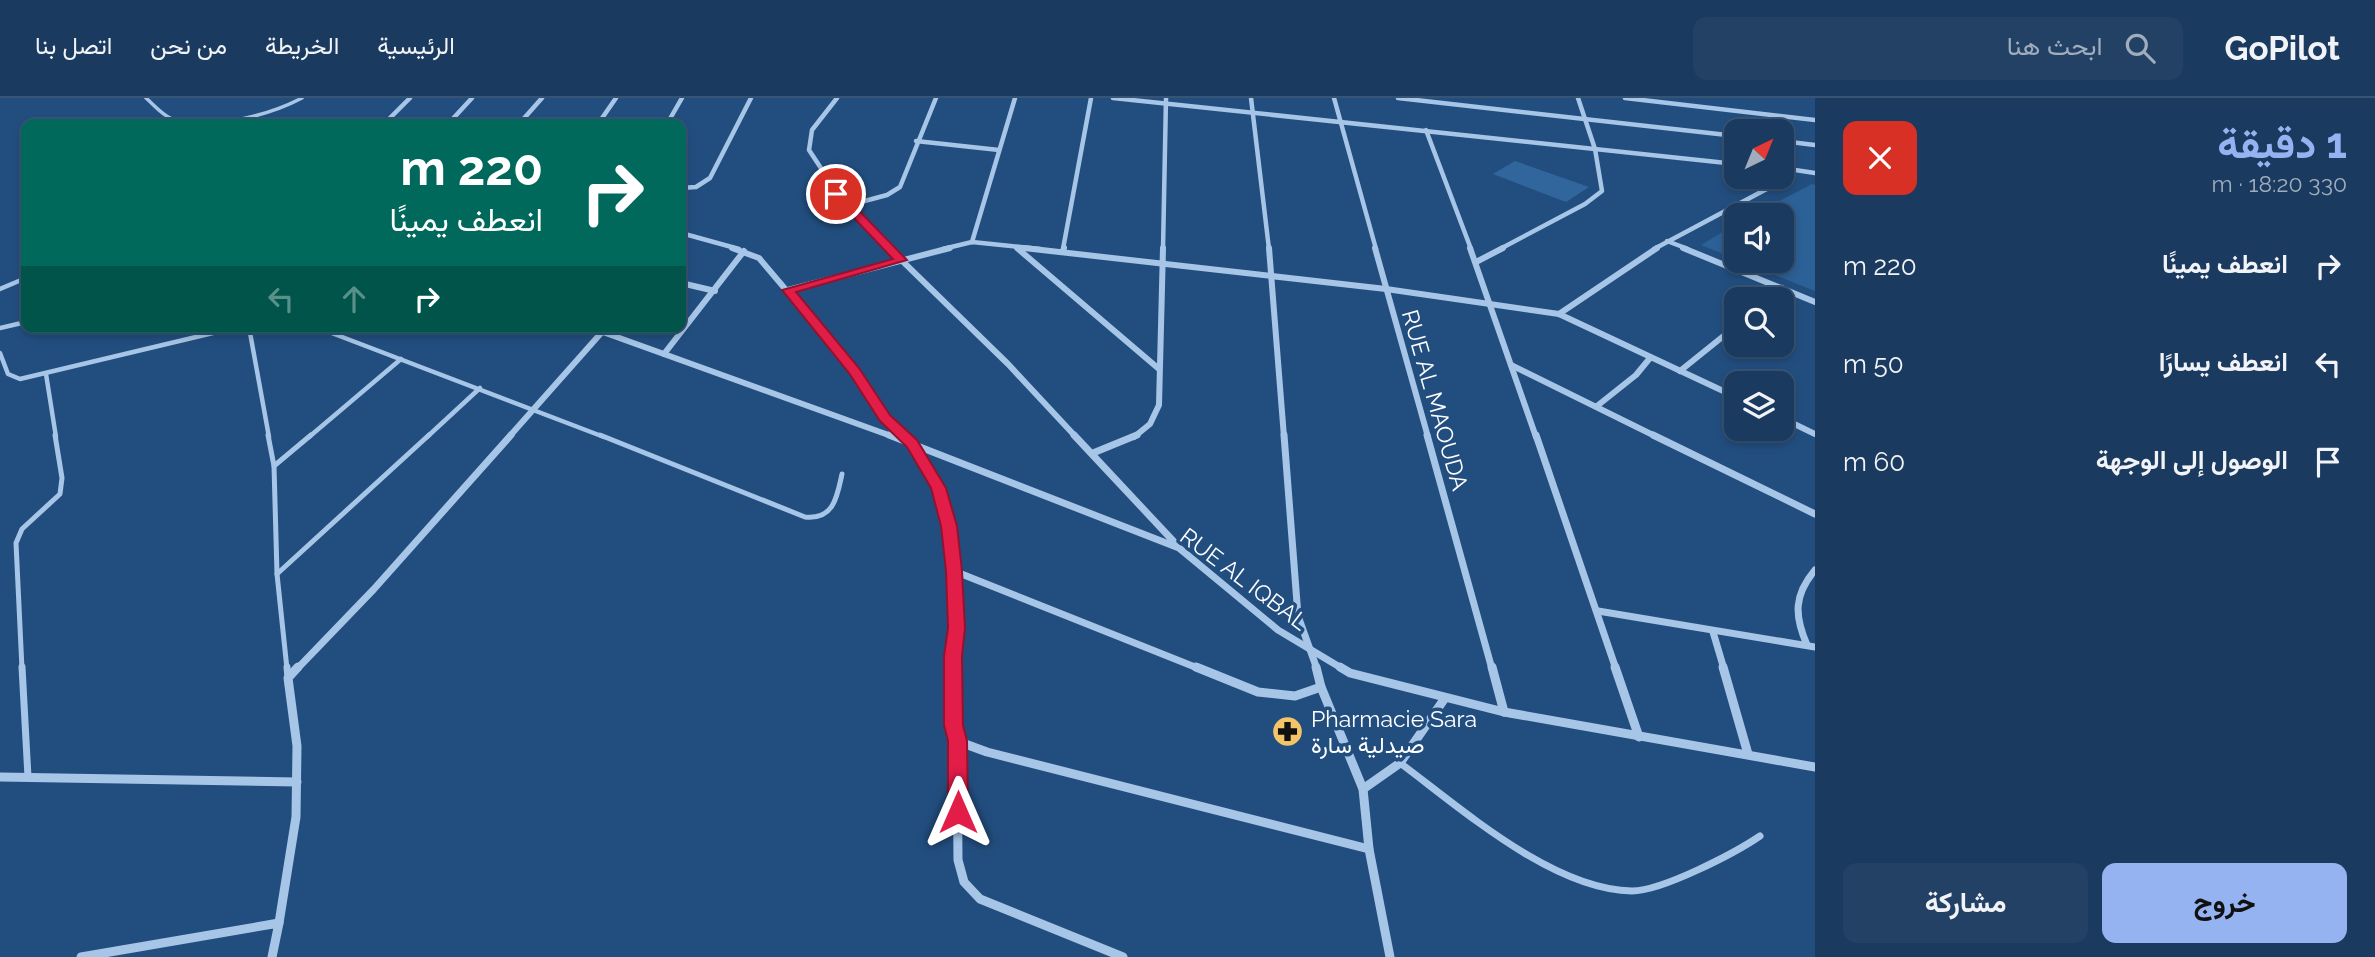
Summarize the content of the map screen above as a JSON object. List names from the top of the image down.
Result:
{
  "streets": {
    "street": ["RUE AL MAOUDA", "RUE AL IQBAL"]
  },
  "crossings": [
    ["RUE AL MAOUDA", "RUE AL IQBAL"]
  ],
  "places": {
    "pharmacy": ["Pharmacie Sara صيدلية سارة"]
  },
  "north": "top right",
  "page": {
    "header": "GoPilot",
    "search": "ابحث هنا",
    "nav": [
      "الرئيسية",
      "الخريطة",
      "من نحن",
      "اتصل بنا"
    ],
    "heading": ["1 دقيقة", "330 m · 18:20"],
    "turn": ["220 m", "انعطف يمينًا"],
    "list": [
      {
        "name": "انعطف يمينًا",
        "value": "220 m"
      },
      {
        "name": "انعطف يسارًا",
        "value": "50 m"
      },
      {
        "name": "الوصول إلى الوجهة",
        "value": "60 m"
      }
    ],
    "buttons": ["خروج", "مشاركة"]
  }
}
